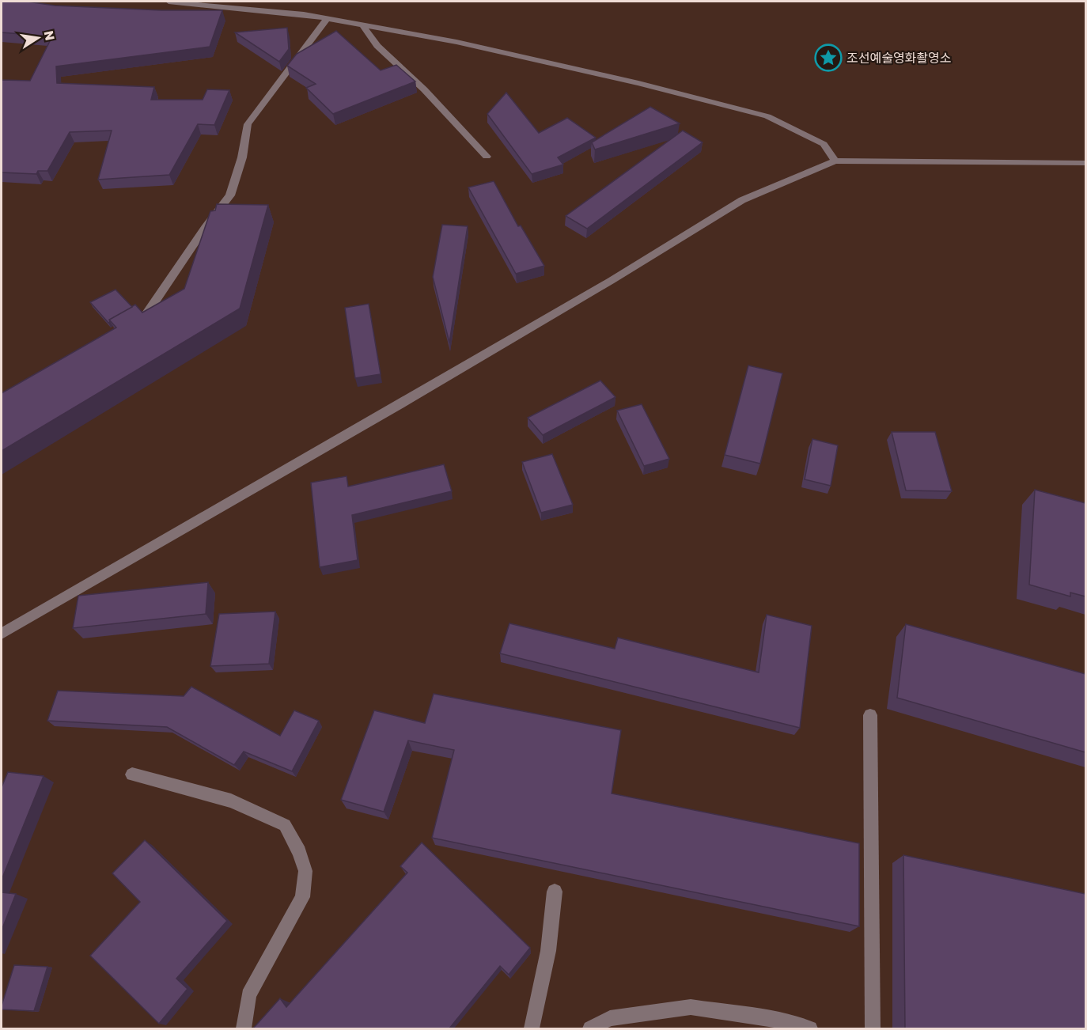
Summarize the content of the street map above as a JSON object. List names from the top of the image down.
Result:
{
  "places": {
    "place": ["조선예술영화촬영소"]
  },
  "north": "right"
}
